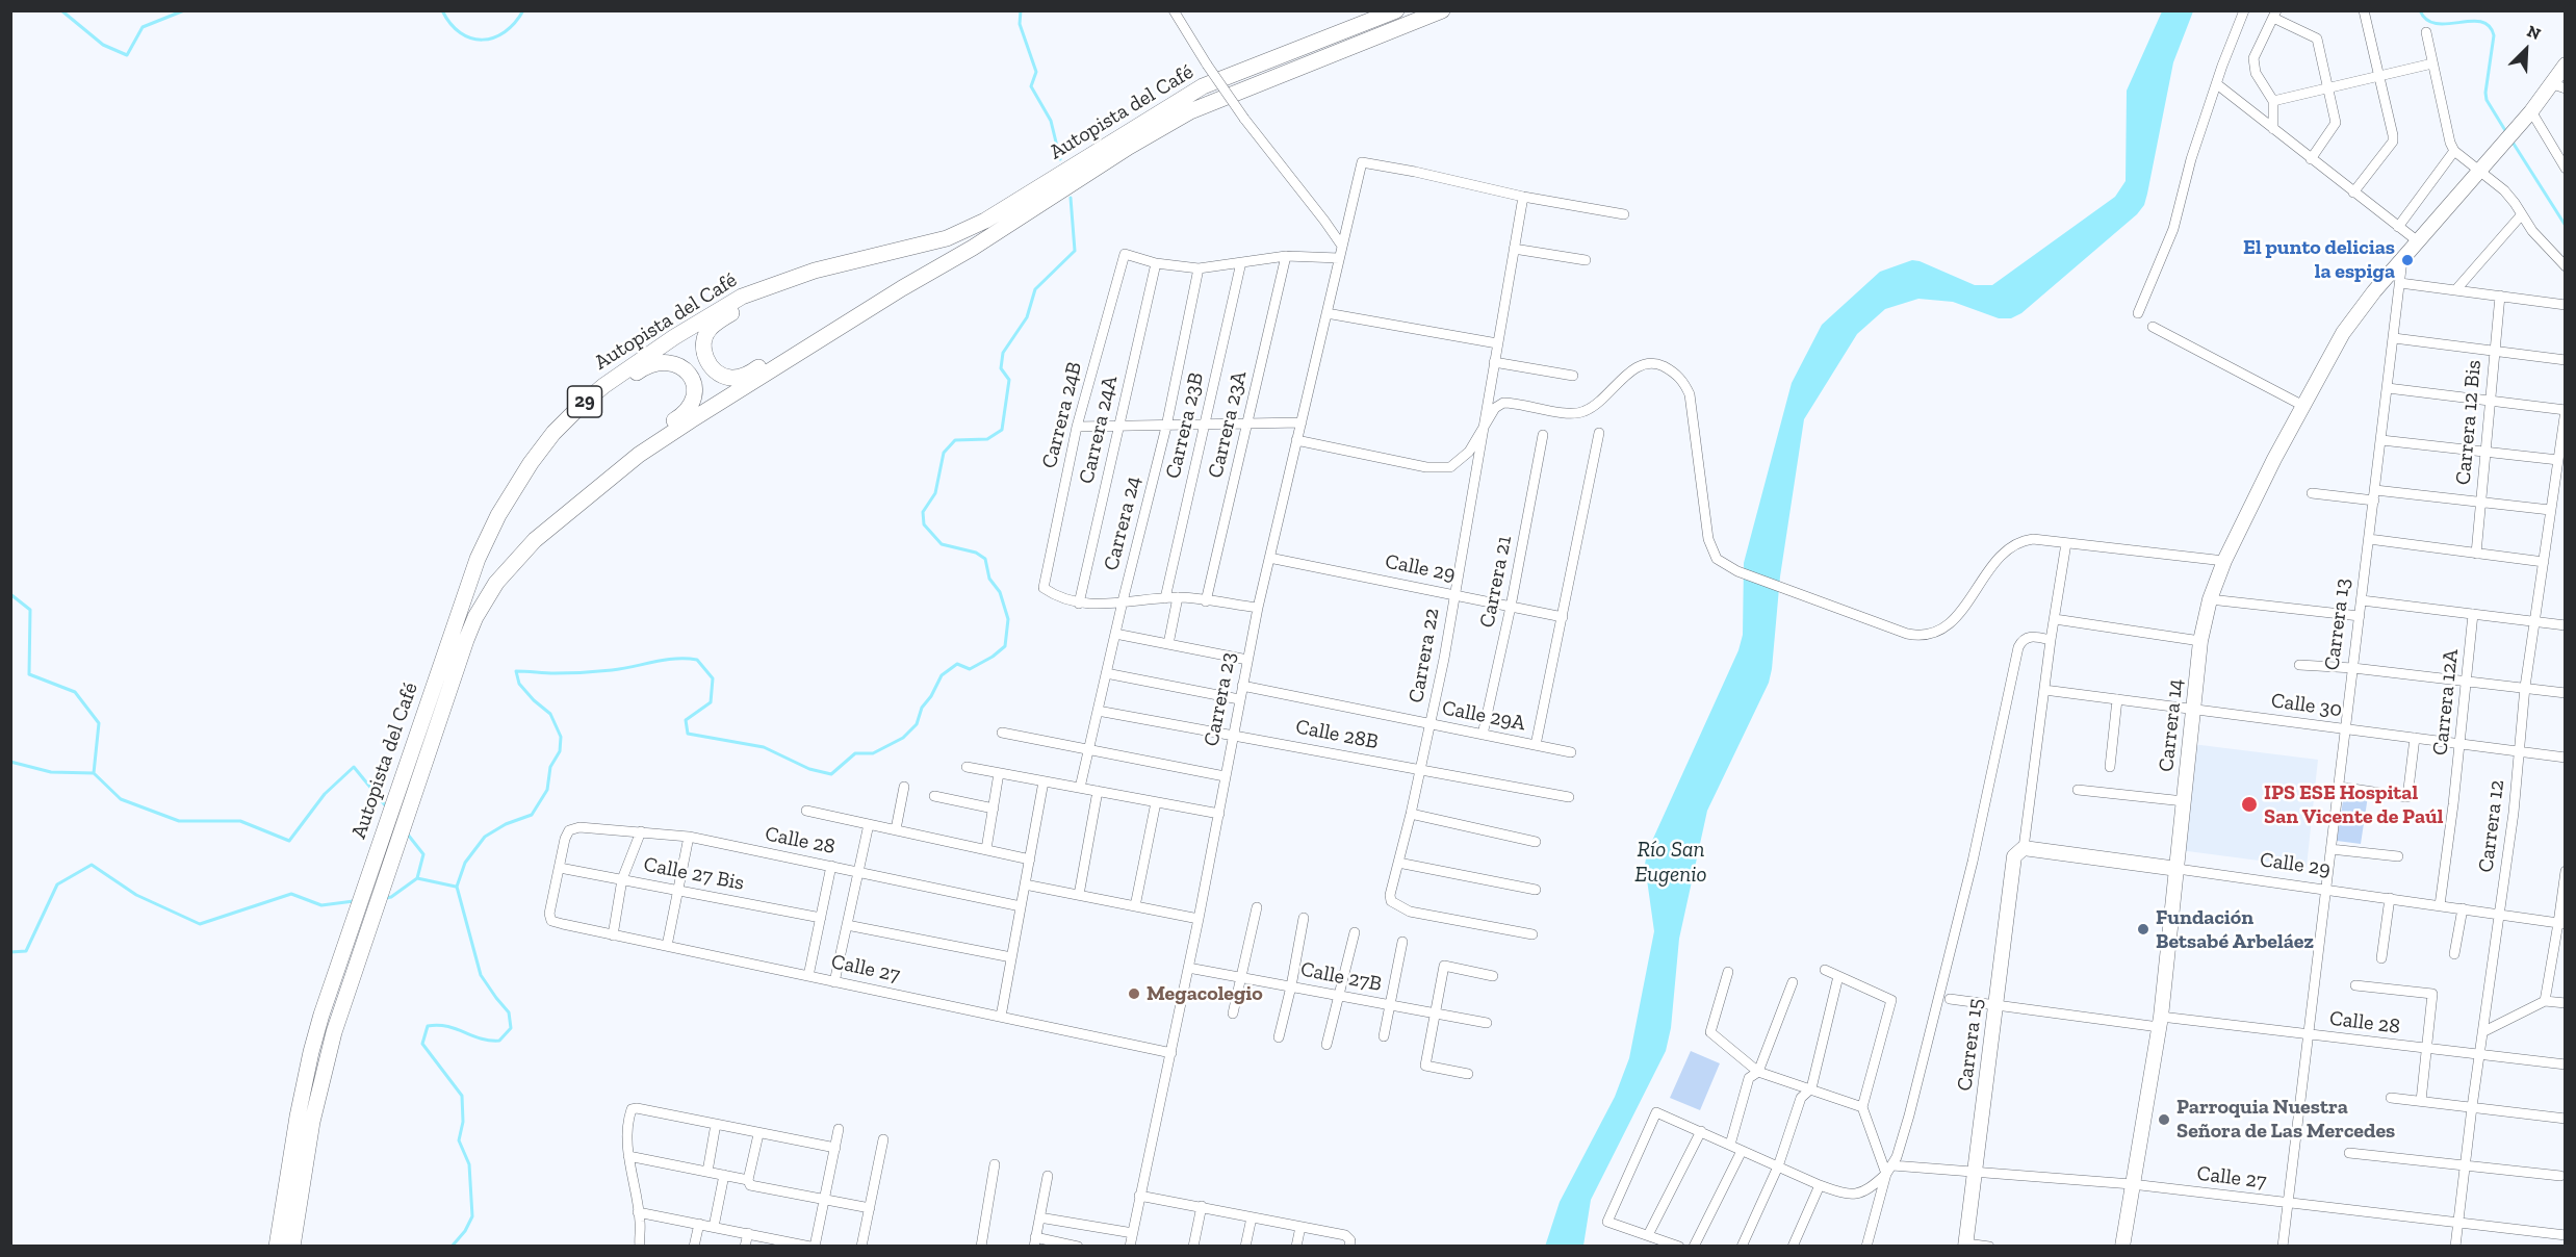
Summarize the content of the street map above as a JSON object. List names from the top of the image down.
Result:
{
  "streets": {
    "highway": ["Autopista del Café", "29"],
    "main road": ["Calle 29", "Carrera 14", "Carrera 15"],
    "street": [
      "Carrera 24B",
      "Carrera 12 Bis",
      "Carrera 23A",
      "Carrera 23B",
      "Carrera 24A",
      "Carrera 24",
      "Carrera 21",
      "Carrera 13",
      "Carrera 22",
      "Carrera 23",
      "Carrera 12A",
      "Calle 30",
      "Calle 29A",
      "Calle 28B",
      "Carrera 12",
      "Calle 28",
      "Calle 27 Bis",
      "Calle 27",
      "Calle 27B"
    ]
  },
  "crossings": [
    ["Carrera 24B", "Carrera 24A"],
    ["Carrera 24", "Calle 28B"],
    ["Calle 29", "Carrera 21"],
    ["Calle 29", "Carrera 13"],
    ["Calle 29", "Carrera 22"],
    ["Calle 29", "Carrera 23"],
    ["Calle 29", "Carrera 12A"],
    ["Calle 29", "Carrera 14"],
    ["Calle 29", "Carrera 12"],
    ["Calle 29", "Carrera 15"],
    ["Carrera 21", "Calle 29A"],
    ["Carrera 13", "Calle 30"],
    ["Carrera 13", "Carrera 14"],
    ["Carrera 13", "Calle 28"],
    ["Carrera 13", "Calle 27"],
    ["Carrera 22", "Carrera 23"],
    ["Carrera 22", "Calle 29A"],
    ["Carrera 22", "Calle 28B"],
    ["Carrera 23", "Calle 29A"],
    ["Carrera 23", "Calle 28B"],
    ["Carrera 23", "Calle 27"],
    ["Carrera 23", "Calle 27B"],
    ["Carrera 12A", "Calle 30"],
    ["Calle 30", "Carrera 14"],
    ["Calle 30", "Carrera 12"],
    ["Calle 30", "Carrera 15"],
    ["Carrera 14", "Calle 28"],
    ["Carrera 14", "Calle 27"],
    ["Carrera 12", "Calle 28"],
    ["Carrera 12", "Calle 27"],
    ["Calle 28", "Calle 27 Bis"],
    ["Calle 28", "Calle 27"],
    ["Calle 28", "Carrera 15"],
    ["Calle 27 Bis", "Calle 27"],
    ["Calle 27", "Carrera 15"]
  ],
  "water": ["Río San Eugenio"],
  "places": [
    "El punto delicias la espiga",
    "IPS ESE Hospital San Vicente de Paúl",
    "Fundación Betsabé Arbeláez",
    "Megacolegio",
    "Parroquia Nuestra Señora de Las Mercedes"
  ],
  "north": "top right"
}
